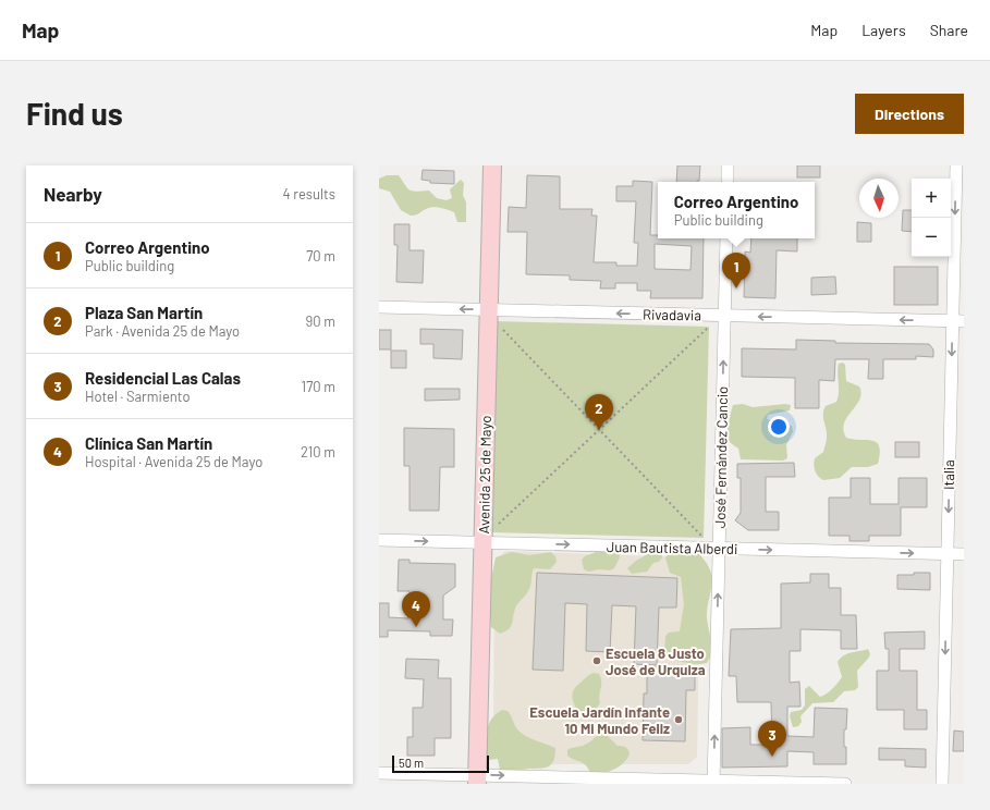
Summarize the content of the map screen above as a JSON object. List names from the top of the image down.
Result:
{
  "streets": {
    "main road": ["Avenida 25 de Mayo"],
    "street": [
      "Rivadavia",
      "José Fernández Cancio",
      "Italia",
      "Juan Bautista Alberdi"
    ]
  },
  "crossings": [
    ["Rivadavia", "José Fernández Cancio"],
    ["Rivadavia", "Avenida 25 de Mayo"],
    ["Rivadavia", "Italia"],
    ["José Fernández Cancio", "Juan Bautista Alberdi"],
    ["Avenida 25 de Mayo", "Juan Bautista Alberdi"],
    ["Italia", "Juan Bautista Alberdi"]
  ],
  "one_way": [
    "Rivadavia",
    "José Fernández Cancio",
    "Italia",
    "Juan Bautista Alberdi"
  ],
  "places": ["Escuela 8 Justo José de Urquiza", "Escuela Jardín Infante 10 Mi Mundo Feliz"],
  "scale_bar": "50 m",
  "north": "bottom",
  "page": {
    "header": "Map",
    "nav": ["Map", "Layers", "Share"],
    "buttons": "Directions",
    "title": "Find us",
    "heading": ["Nearby", "4 results"],
    "map_buttons": ["+", "−"],
    "popup": ["Correo Argentino", "Public building"],
    "list": [
      {
        "mark": "1",
        "name": "Correo Argentino",
        "note": "Public building",
        "value": "70 m"
      },
      {
        "mark": "2",
        "name": "Plaza San Martín",
        "note": "Park · Avenida 25 de Mayo",
        "value": "90 m"
      },
      {
        "mark": "3",
        "name": "Residencial Las Calas",
        "note": "Hotel · Sarmiento",
        "value": "170 m"
      },
      {
        "mark": "4",
        "name": "Clínica San Martín",
        "note": "Hospital · Avenida 25 de Mayo",
        "value": "210 m"
      }
    ],
    "pins": [
      "1",
      "2",
      "4",
      "3"
    ],
    "scale": "50 m"
  }
}
